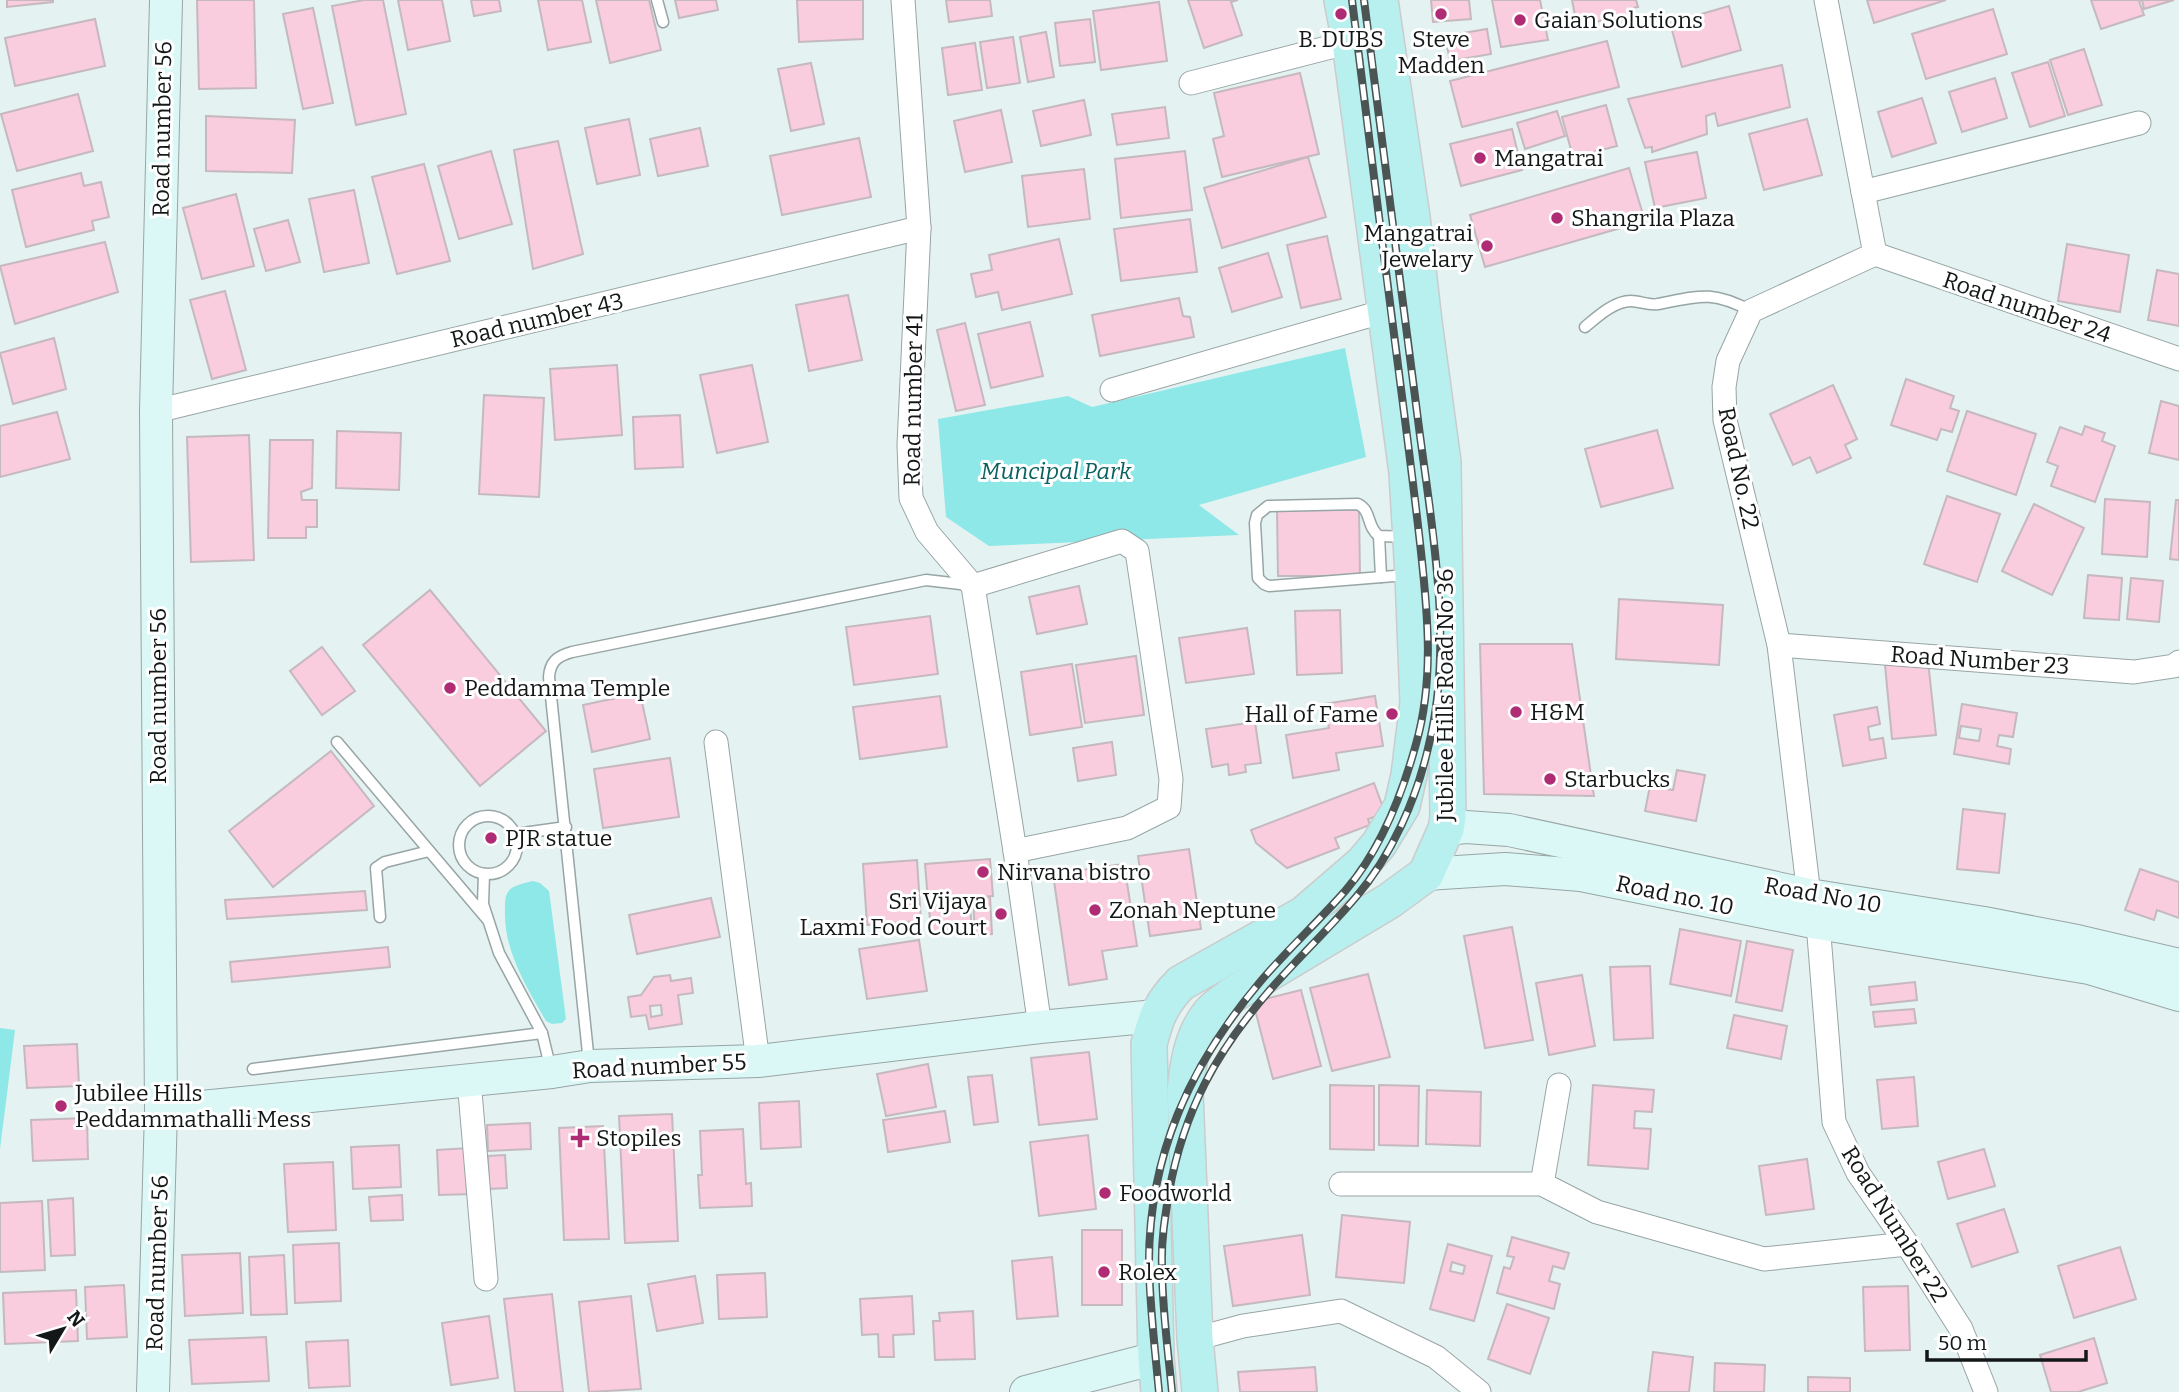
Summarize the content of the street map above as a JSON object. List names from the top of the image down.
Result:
{
  "streets": {
    "main road": ["Jubilee Hills Road No 36"],
    "street": [
      "Road number 56",
      "Road number 24",
      "Road number 43",
      "Road number 41",
      "Road No. 22",
      "Road Number 23",
      "Road no. 10",
      "Road No 10",
      "Road number 55",
      "Road Number 22"
    ]
  },
  "crossings": [
    ["Road number 56", "Road number 43"],
    ["Road number 56", "Road number 55"],
    ["Road number 43", "Road number 41"],
    ["Road No. 22", "Road Number 23"],
    ["Road No. 22", "Road no. 10"],
    ["Road No. 22", "Road No 10"],
    ["Road No. 22", "Road Number 22"],
    ["Jubilee Hills Road No 36", "Road no. 10"],
    ["Jubilee Hills Road No 36", "Road No 10"],
    ["Jubilee Hills Road No 36", "Road number 55"],
    ["Road no. 10", "Road No 10"],
    ["Road no. 10", "Road Number 22"],
    ["Road No 10", "Road Number 22"]
  ],
  "parks": ["Muncipal Park"],
  "places": {
    "other": [
      "B. DUBS",
      "Steve Madden",
      "Gaian Solutions",
      "Mangatrai",
      "Shangrila Plaza",
      "Mangatrai Jewelary",
      "Peddamma Temple",
      "H&M",
      "Hall of Fame",
      "Starbucks",
      "PJR statue",
      "Nirvana bistro",
      "Zonah Neptune",
      "Sri Vijaya Laxmi Food Court",
      "Jubilee Hills Peddammathalli Mess",
      "Foodworld",
      "Rolex"
    ],
    "health": ["Stopiles"]
  },
  "scale_bar": "50 m",
  "north": "top right"
}
